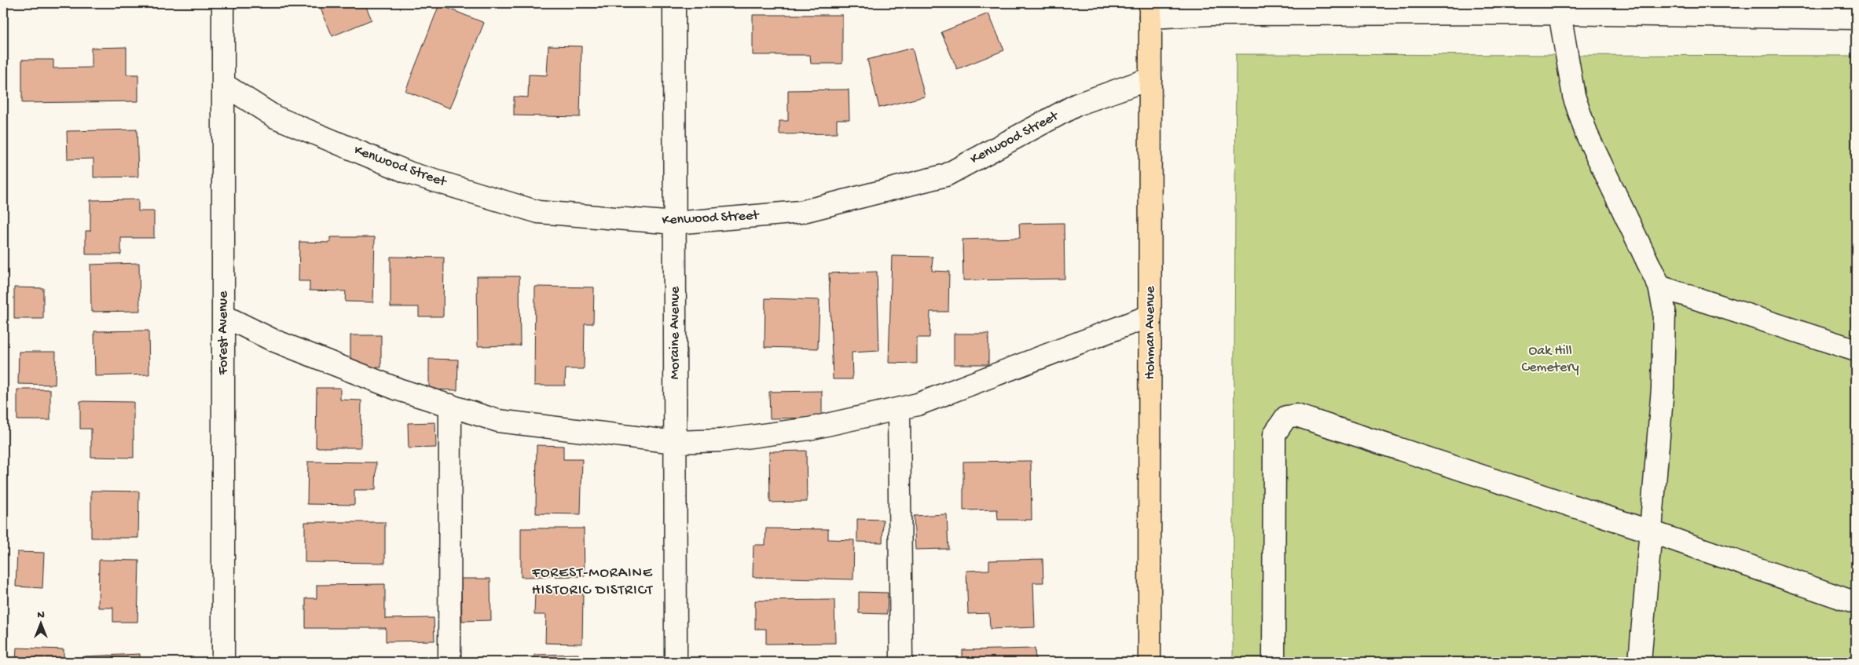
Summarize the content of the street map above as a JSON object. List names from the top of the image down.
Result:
{
  "streets": {
    "main road": ["Hohman Avenue"],
    "street": ["Kenwood Street", "Forest Avenue", "Moraine Avenue"]
  },
  "crossings": [
    ["Kenwood Street", "Forest Avenue"],
    ["Kenwood Street", "Moraine Avenue"],
    ["Kenwood Street", "Hohman Avenue"]
  ],
  "districts": ["FOREST-MORAINE HISTORIC DISTRICT"],
  "parks": ["Oak Hill Cemetery"],
  "north": "top"
}
